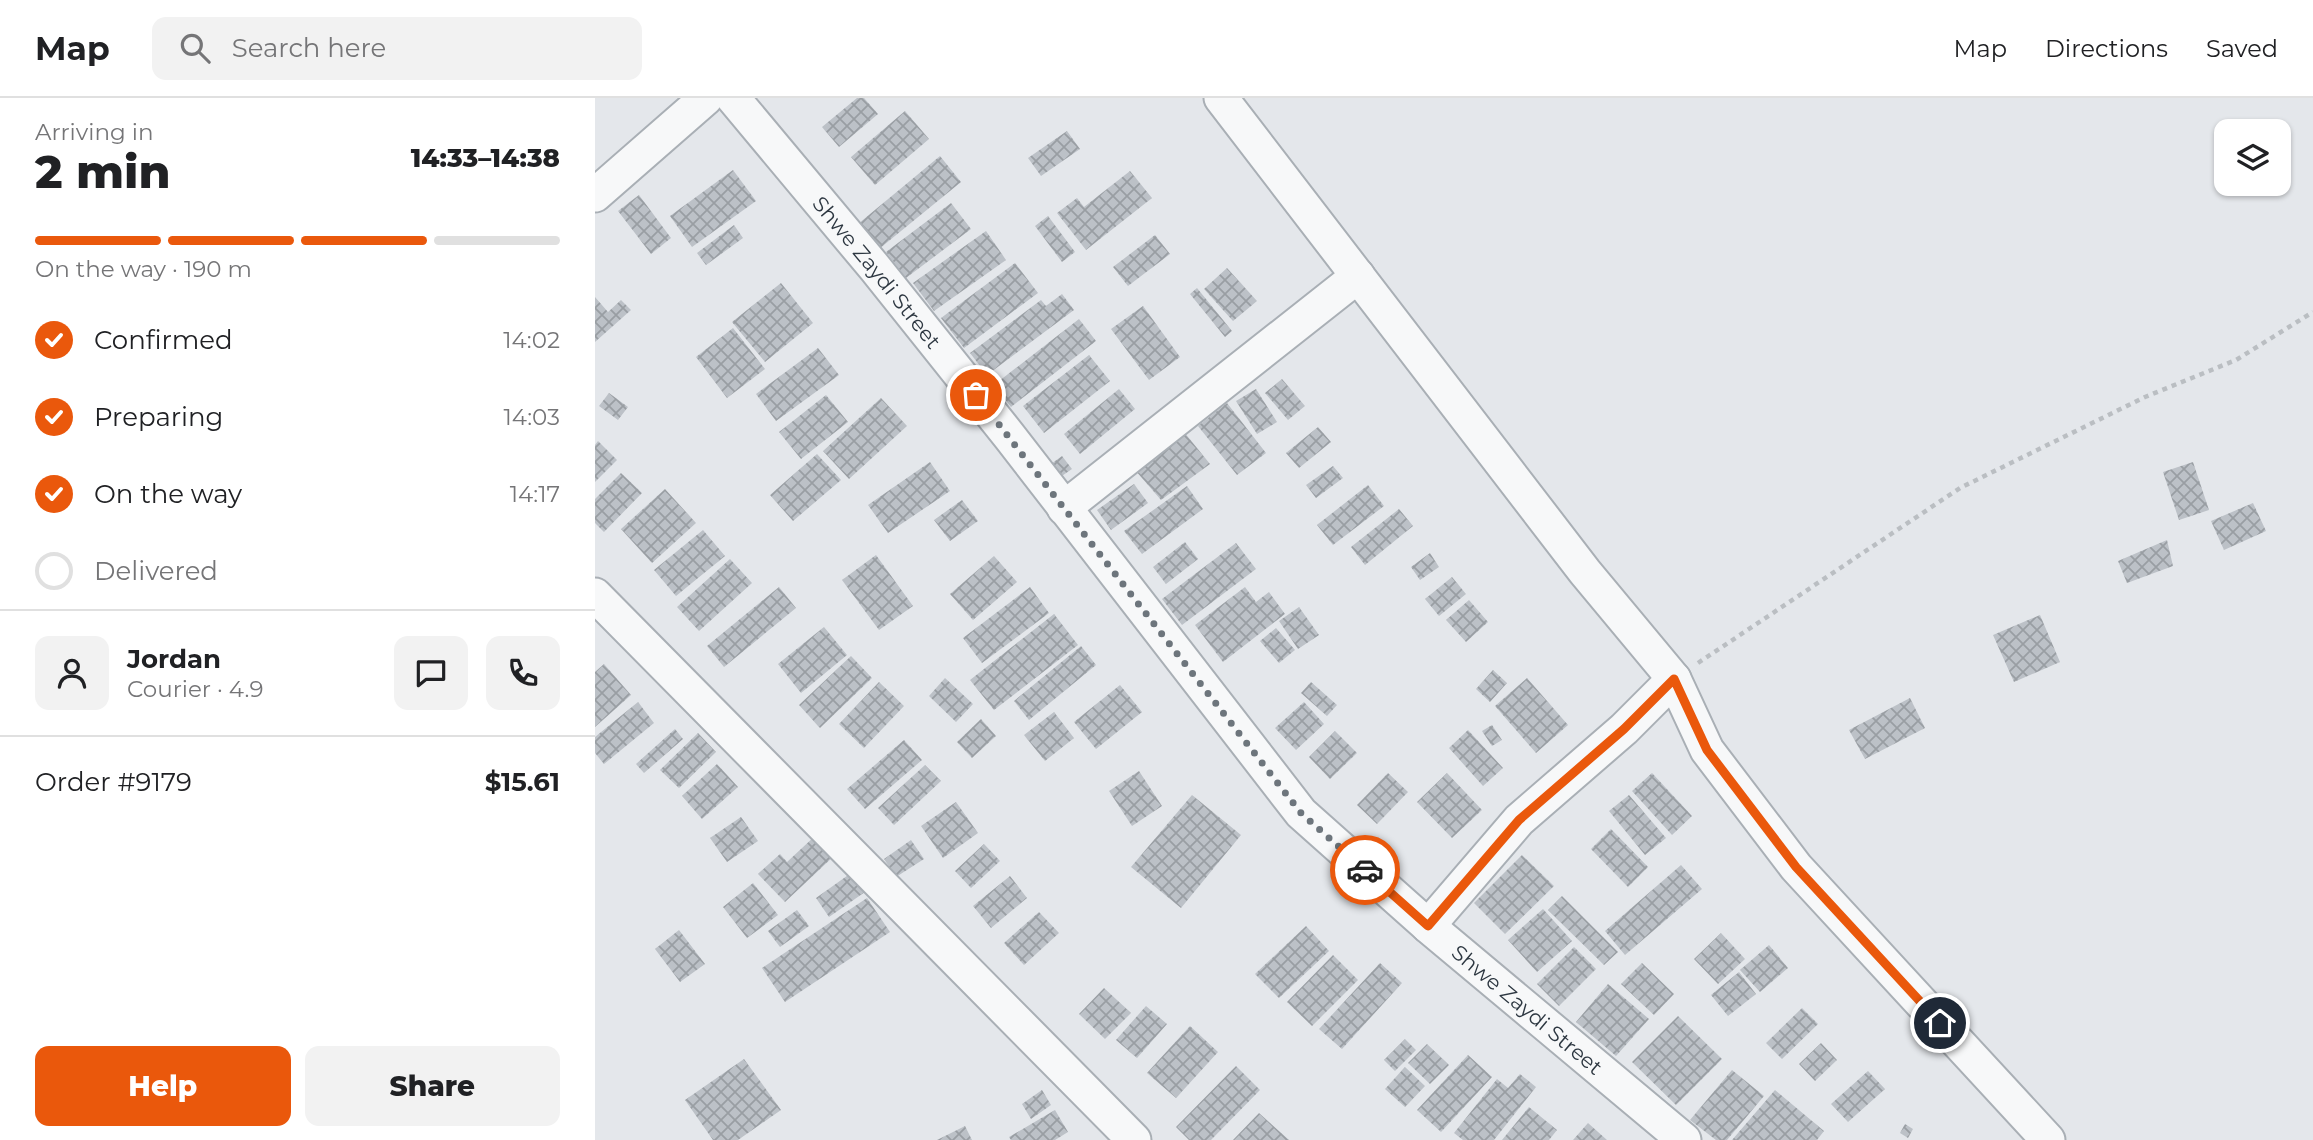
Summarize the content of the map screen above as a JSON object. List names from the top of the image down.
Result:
{
  "streets": {
    "street": ["Shwe Zaydi Street"]
  },
  "page": {
    "header": "Map",
    "search": "Search here",
    "nav": ["Map", "Directions", "Saved"],
    "heading": ["2 min", "Arriving in", "14:33–14:38"],
    "panel": [
      "Jordan",
      "Courier · 4.9",
      "Order #9179",
      "$15.61"
    ],
    "bar": "On the way · 190 m",
    "list": [
      ["Confirmed", "14:02"],
      ["Preparing", "14:03"],
      ["On the way", "14:17"],
      "Delivered"
    ],
    "buttons": ["Help", "Share"]
  }
}
